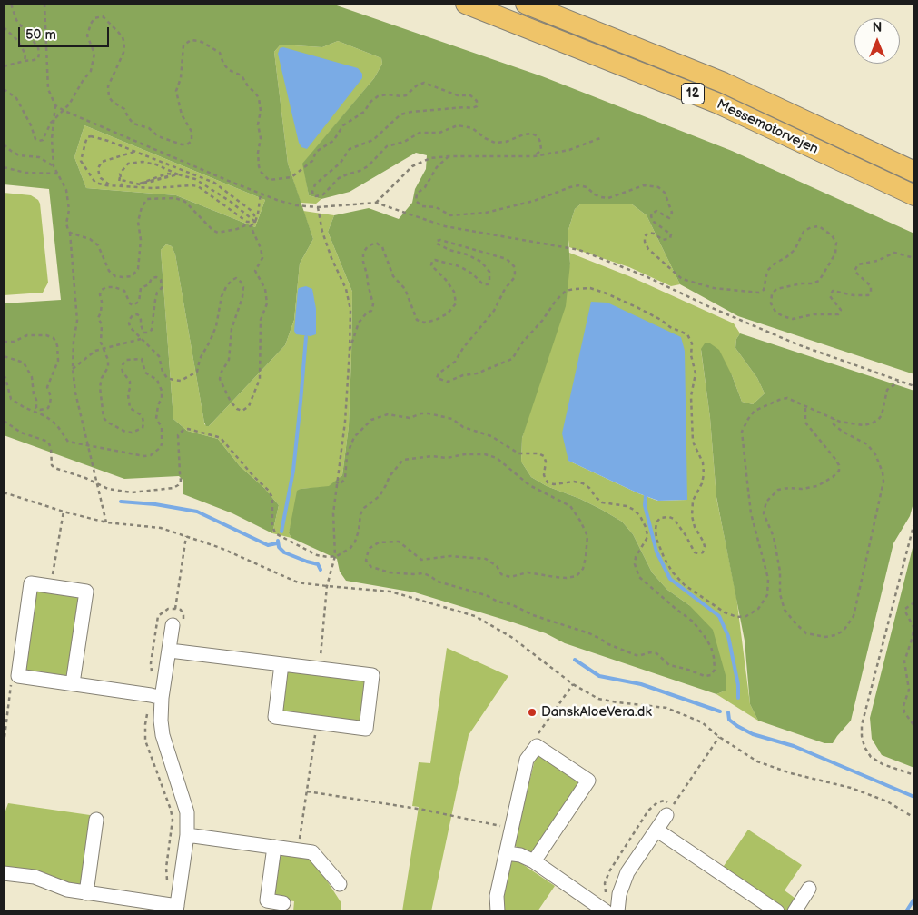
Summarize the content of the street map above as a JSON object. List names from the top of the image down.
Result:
{
  "streets": {
    "highway": ["12", "Messemotorvejen"]
  },
  "places": ["DanskAloeVera.dk"],
  "scale_bar": "50 m",
  "north": "top"
}
